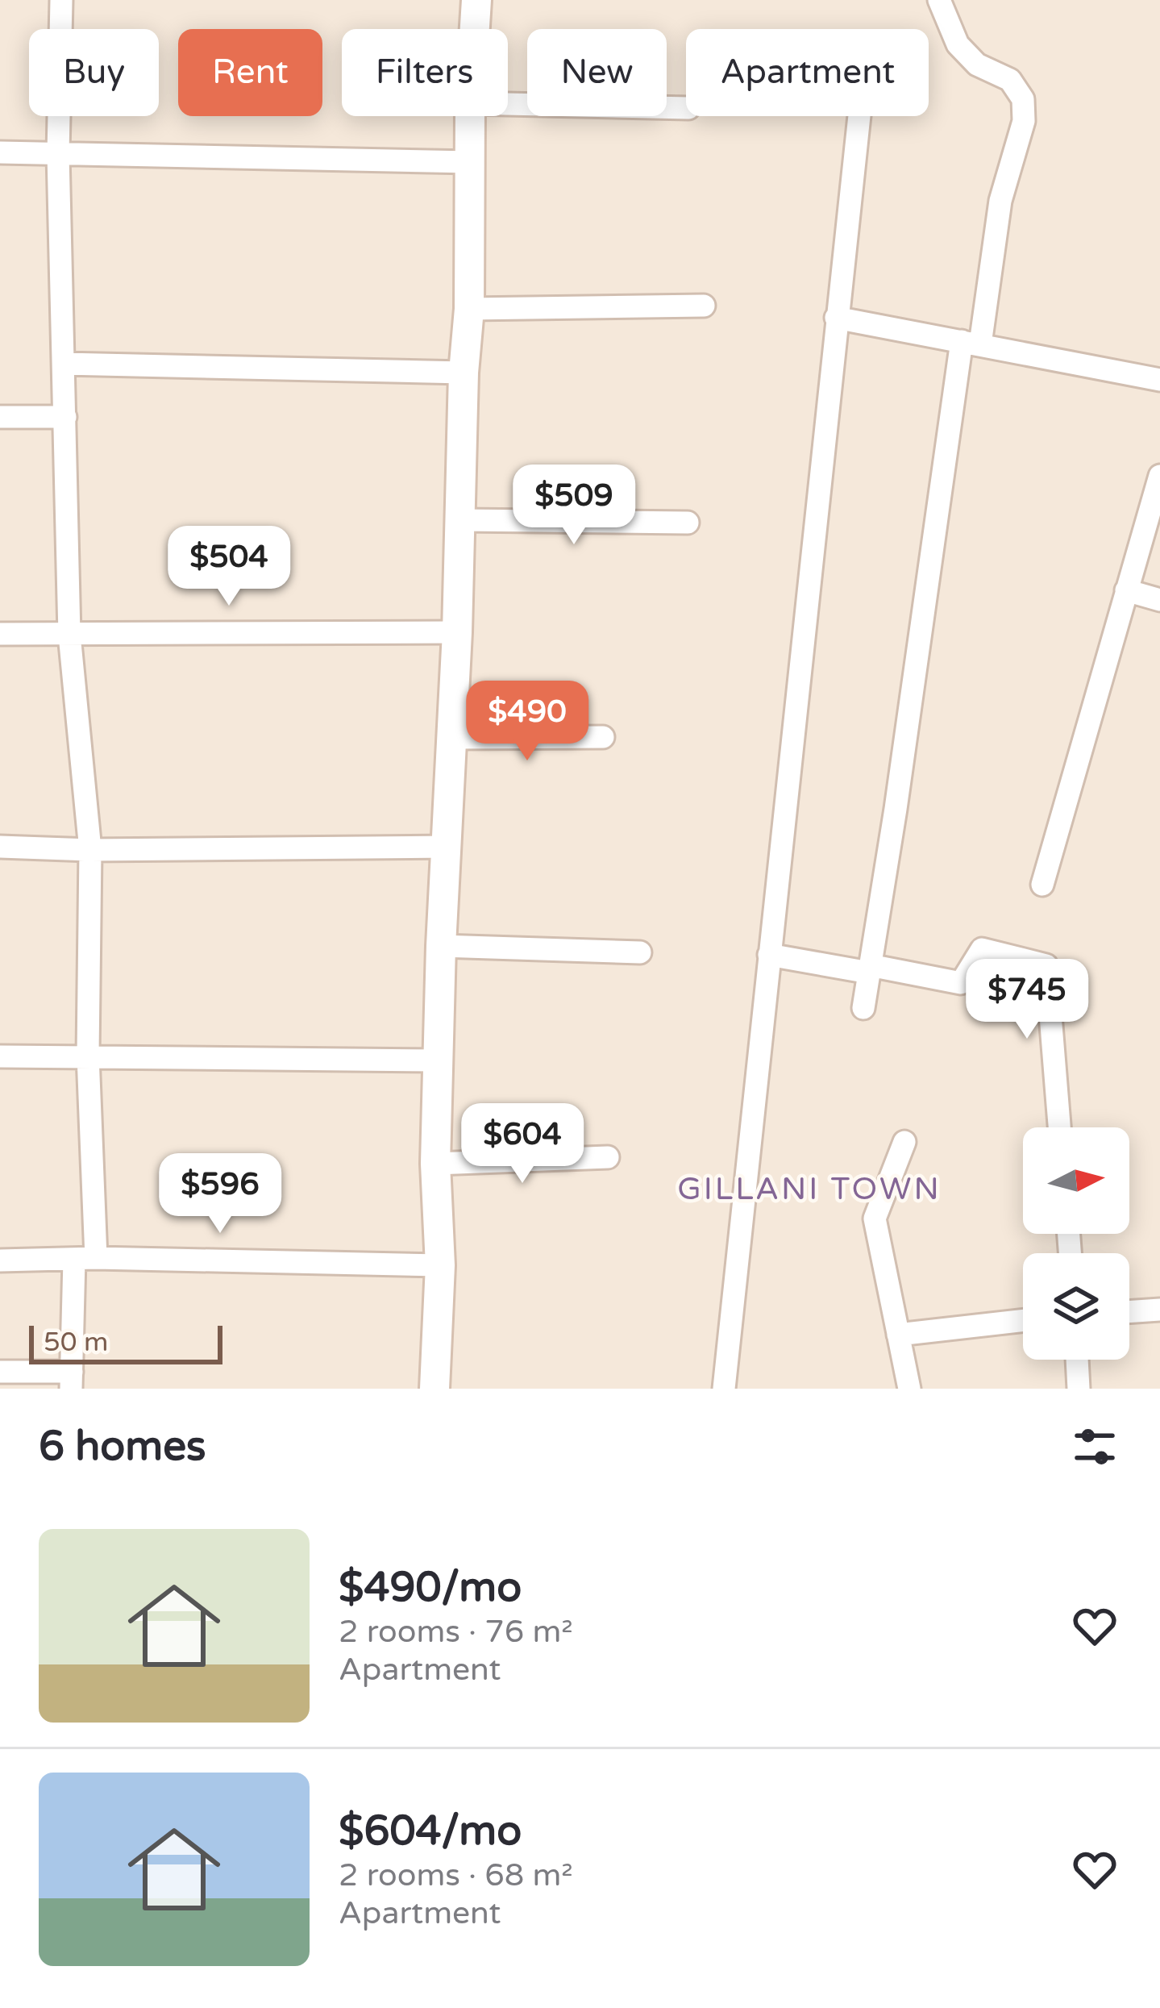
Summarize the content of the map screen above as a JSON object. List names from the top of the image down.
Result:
{
  "districts": ["GILLANI TOWN"],
  "scale_bar": "50 m",
  "north": "right",
  "page": {
    "chip": [
      "Buy",
      "Rent",
      "Filters",
      "New",
      "Apartment"
    ],
    "price": [
      "$509",
      "$504",
      "$490",
      "$745",
      "$604",
      "$596"
    ],
    "scale": "50 m",
    "heading": "6 homes",
    "list": [
      {
        "name": "$490/mo",
        "note": "2 rooms · 76 m² · Apartment"
      },
      {
        "name": "$604/mo",
        "note": "2 rooms · 68 m² · Apartment"
      }
    ]
  }
}
